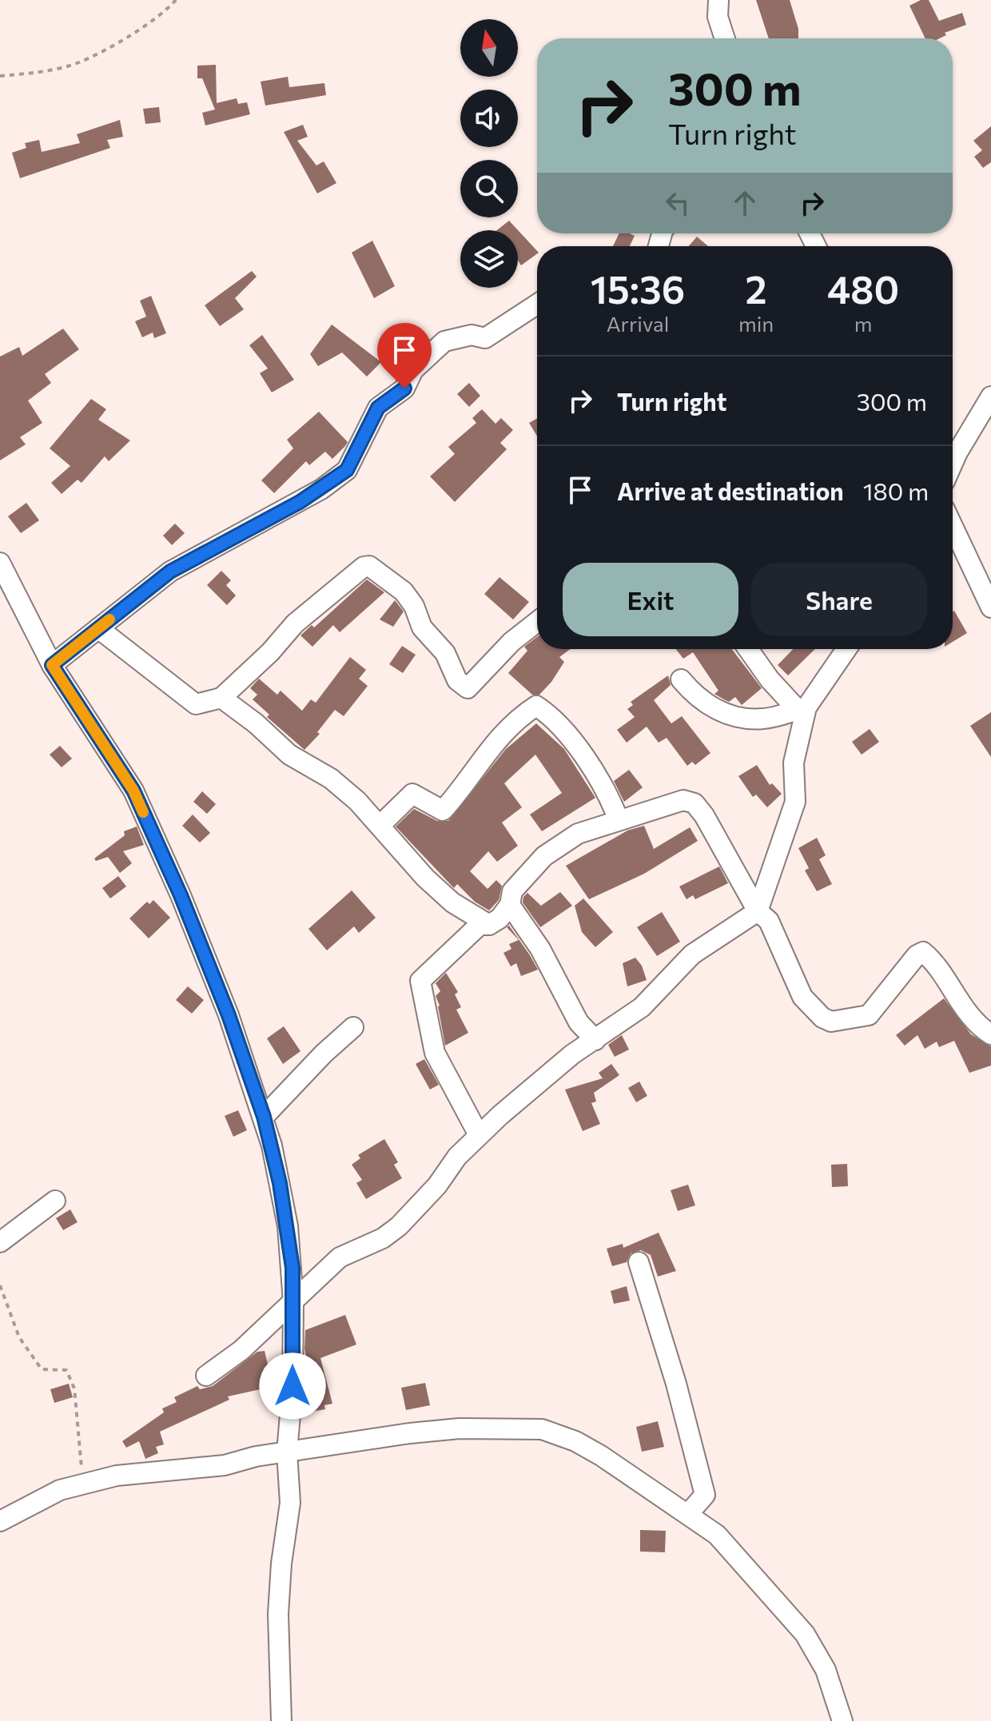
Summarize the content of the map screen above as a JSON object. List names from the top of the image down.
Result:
{
  "north": "top",
  "page": {
    "turn": ["300 m", "Turn right"],
    "eta": [
      "15:36",
      "Arrival",
      "2",
      "min",
      "480",
      "m"
    ],
    "list": [
      {
        "name": "Turn right",
        "value": "300 m"
      },
      {
        "name": "Arrive at destination",
        "value": "180 m"
      }
    ],
    "buttons": ["Exit", "Share"]
  }
}
